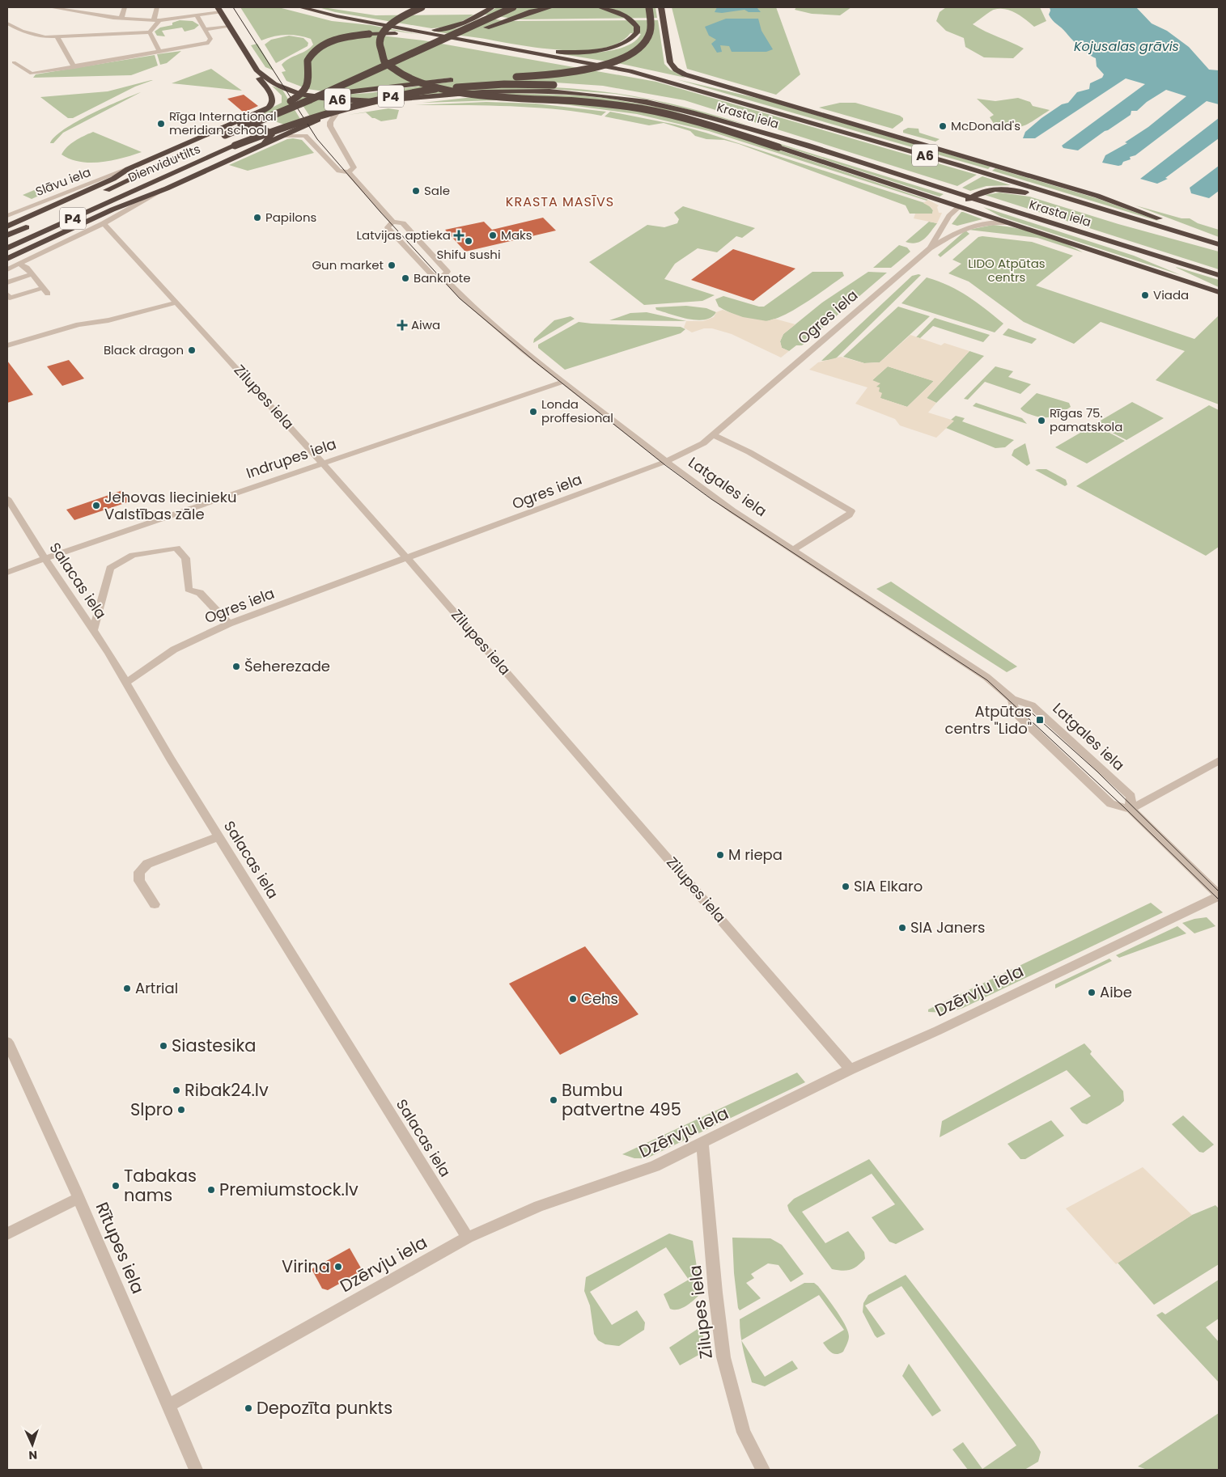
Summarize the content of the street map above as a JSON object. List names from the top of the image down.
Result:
{
  "streets": {
    "highway": [
      "P4",
      "A6",
      "Krasta iela",
      "Dienvidu tilts"
    ],
    "street": [
      "Slāvu iela",
      "Ogres iela",
      "Zilupes iela",
      "Indrupes iela",
      "Latgales iela",
      "Salacas iela",
      "Dzērvju iela",
      "Rītupes iela"
    ]
  },
  "crossings": [
    ["P4", "Krasta iela"],
    ["P4", "Dienvidu tilts"],
    ["A6", "Krasta iela"],
    ["Ogres iela", "Zilupes iela"],
    ["Ogres iela", "Latgales iela"],
    ["Ogres iela", "Salacas iela"],
    ["Zilupes iela", "Indrupes iela"],
    ["Zilupes iela", "Dzērvju iela"],
    ["Indrupes iela", "Latgales iela"],
    ["Indrupes iela", "Salacas iela"],
    ["Latgales iela", "Dzērvju iela"],
    ["Salacas iela", "Dzērvju iela"],
    ["Dzērvju iela", "Rītupes iela"]
  ],
  "districts": ["KRASTA MASĪVS"],
  "water": ["Kojusalas grāvis"],
  "parks": ["LIDO Atpūtas centrs"],
  "places": {
    "other": [
      "Rīga International meridian school",
      "McDonald's",
      "Sale",
      "Papilons",
      "Maks",
      "Shifu sushi",
      "Gun market",
      "Banknote",
      "Viada",
      "Black dragon",
      "Londa proffesional",
      "Rīgas 75. pamatskola",
      "Jehovas liecinieku Valstības zāle",
      "Šeherezade",
      "M riepa",
      "SIA Elkaro",
      "SIA Janers",
      "Artrial",
      "Aibe",
      "Cehs",
      "Siastesika",
      "Ribak24.lv",
      "Bumbu patvertne 495",
      "Slpro",
      "Tabakas nams",
      "Premiumstock.lv",
      "Virina",
      "Depozīta punkts"
    ],
    "health": ["Latvijas aptieka", "Aiwa"],
    "transit": ["Atpūtas centrs \"Lido\""]
  },
  "north": "bottom"
}
